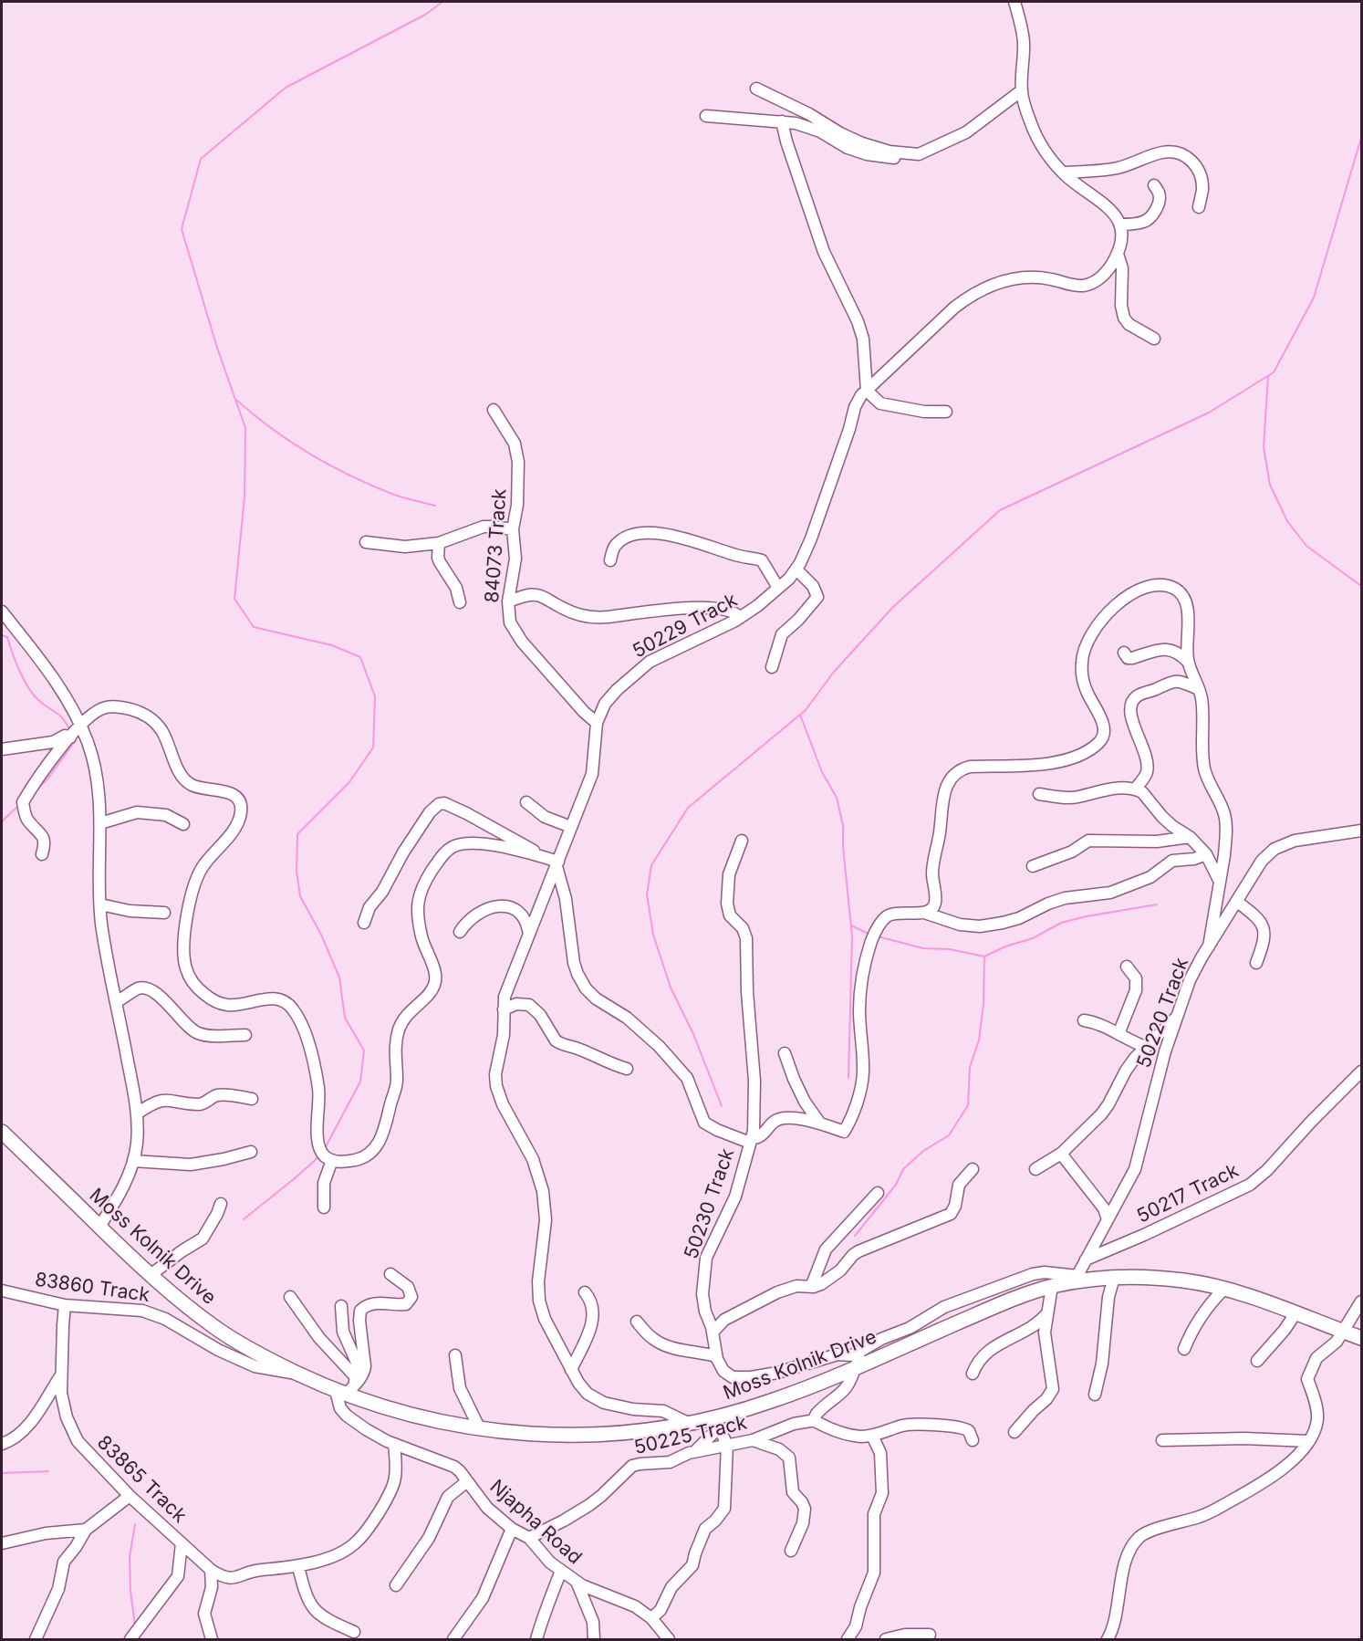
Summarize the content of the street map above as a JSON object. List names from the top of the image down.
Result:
{
  "streets": {
    "main road": ["Moss Kolnik Drive"],
    "street": [
      "84073 Track",
      "50229 Track",
      "50220 Track",
      "50217 Track",
      "50230 Track",
      "83860 Track",
      "50225 Track",
      "83865 Track",
      "Njapha Road"
    ]
  },
  "crossings": [
    ["84073 Track", "50229 Track"],
    ["50229 Track", "Moss Kolnik Drive"],
    ["50220 Track", "50217 Track"],
    ["50220 Track", "Moss Kolnik Drive"],
    ["50230 Track", "Moss Kolnik Drive"],
    ["Moss Kolnik Drive", "83860 Track"],
    ["Moss Kolnik Drive", "Njapha Road"],
    ["83860 Track", "83865 Track"],
    ["50225 Track", "Njapha Road"]
  ]
}
